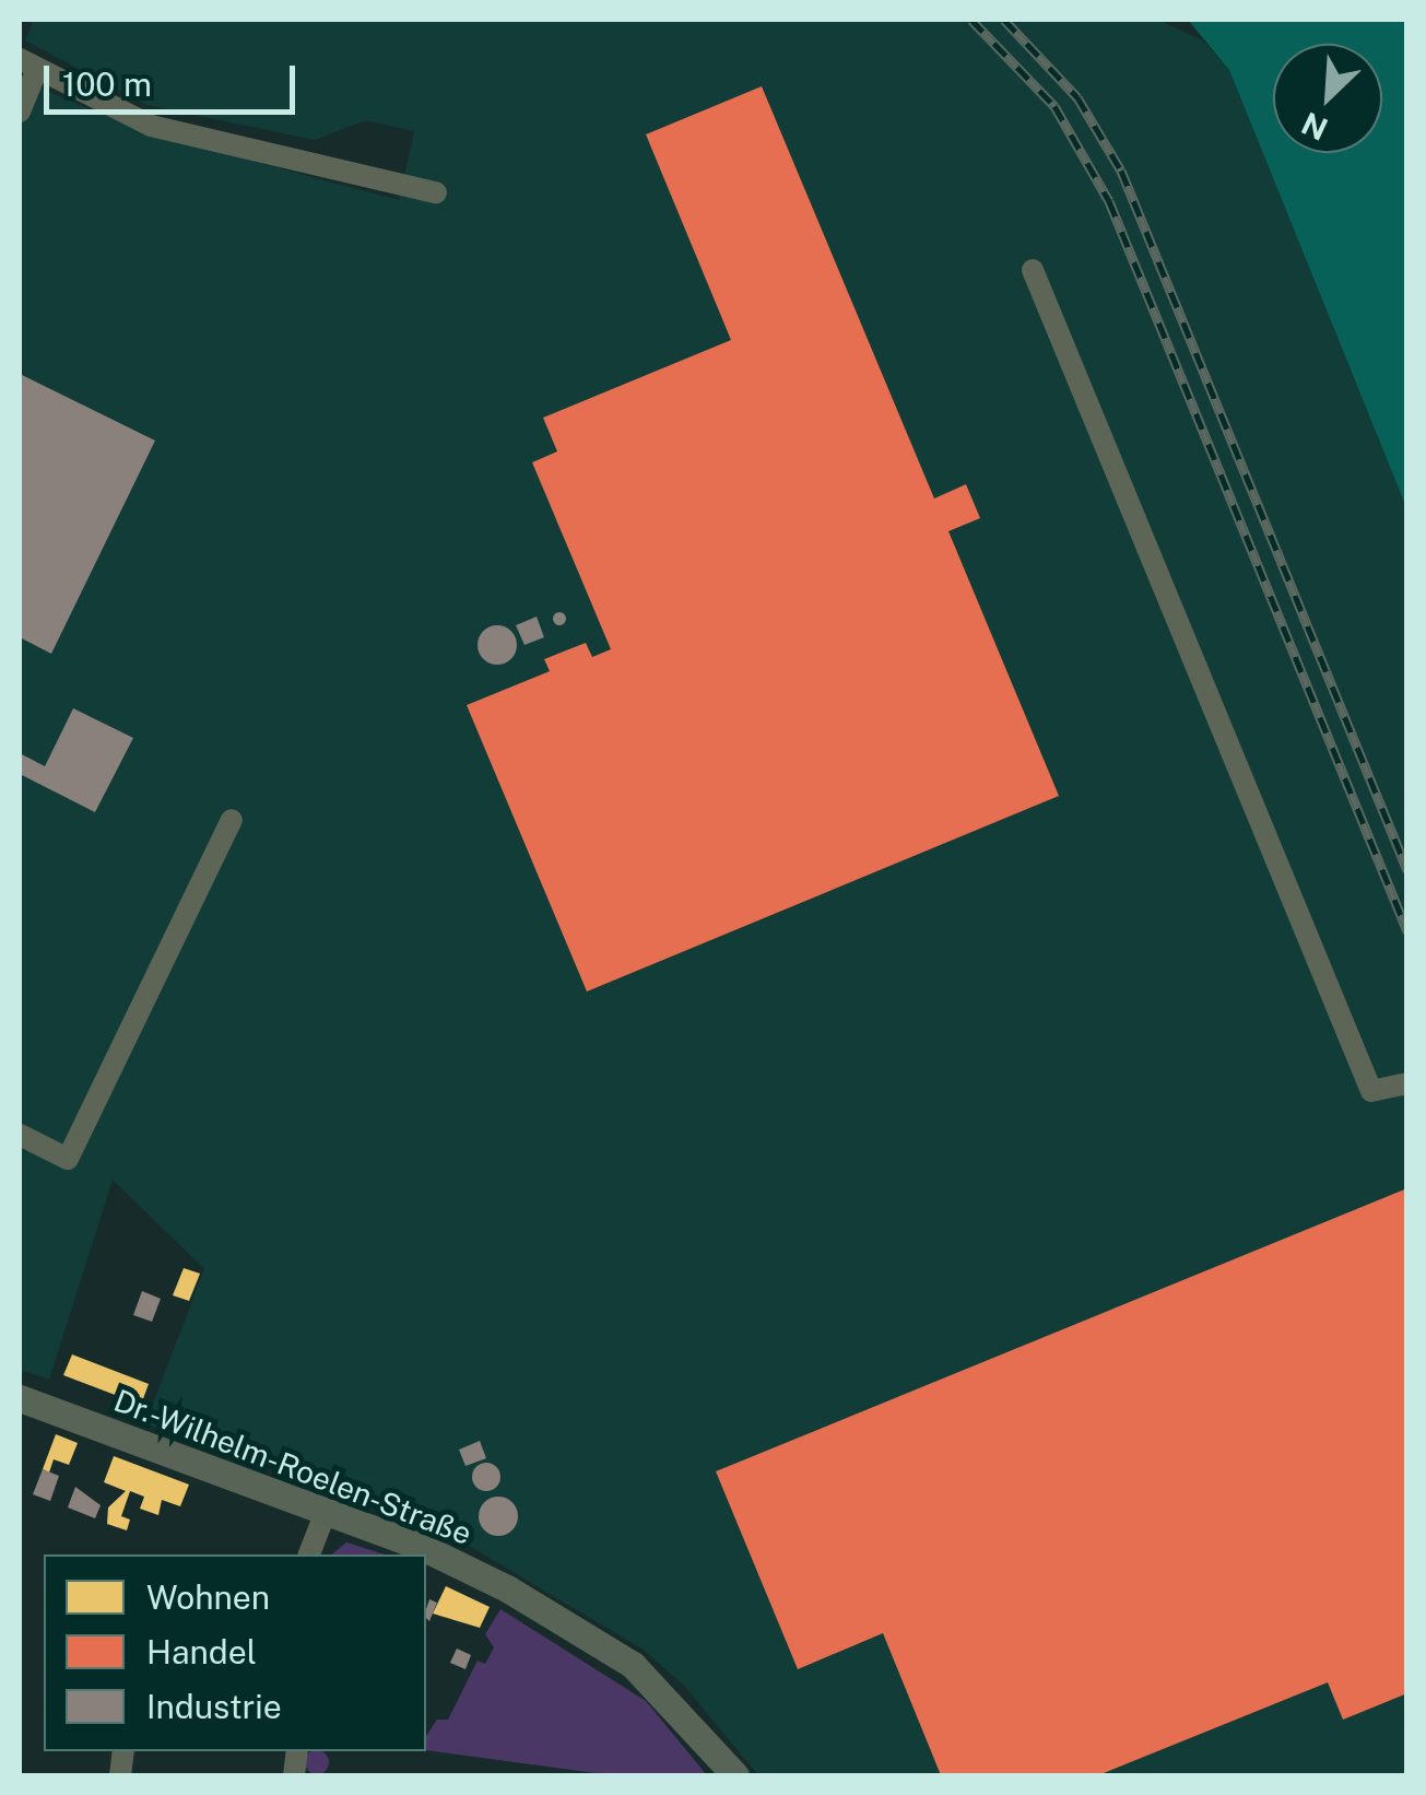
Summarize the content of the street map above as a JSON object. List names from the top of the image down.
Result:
{
  "streets": {
    "main road": ["Dr.-Wilhelm-Roelen-Straße"]
  },
  "legend": ["Wohnen", "Handel", "Industrie"],
  "scale_bar": "100 m",
  "north": "bottom left"
}
